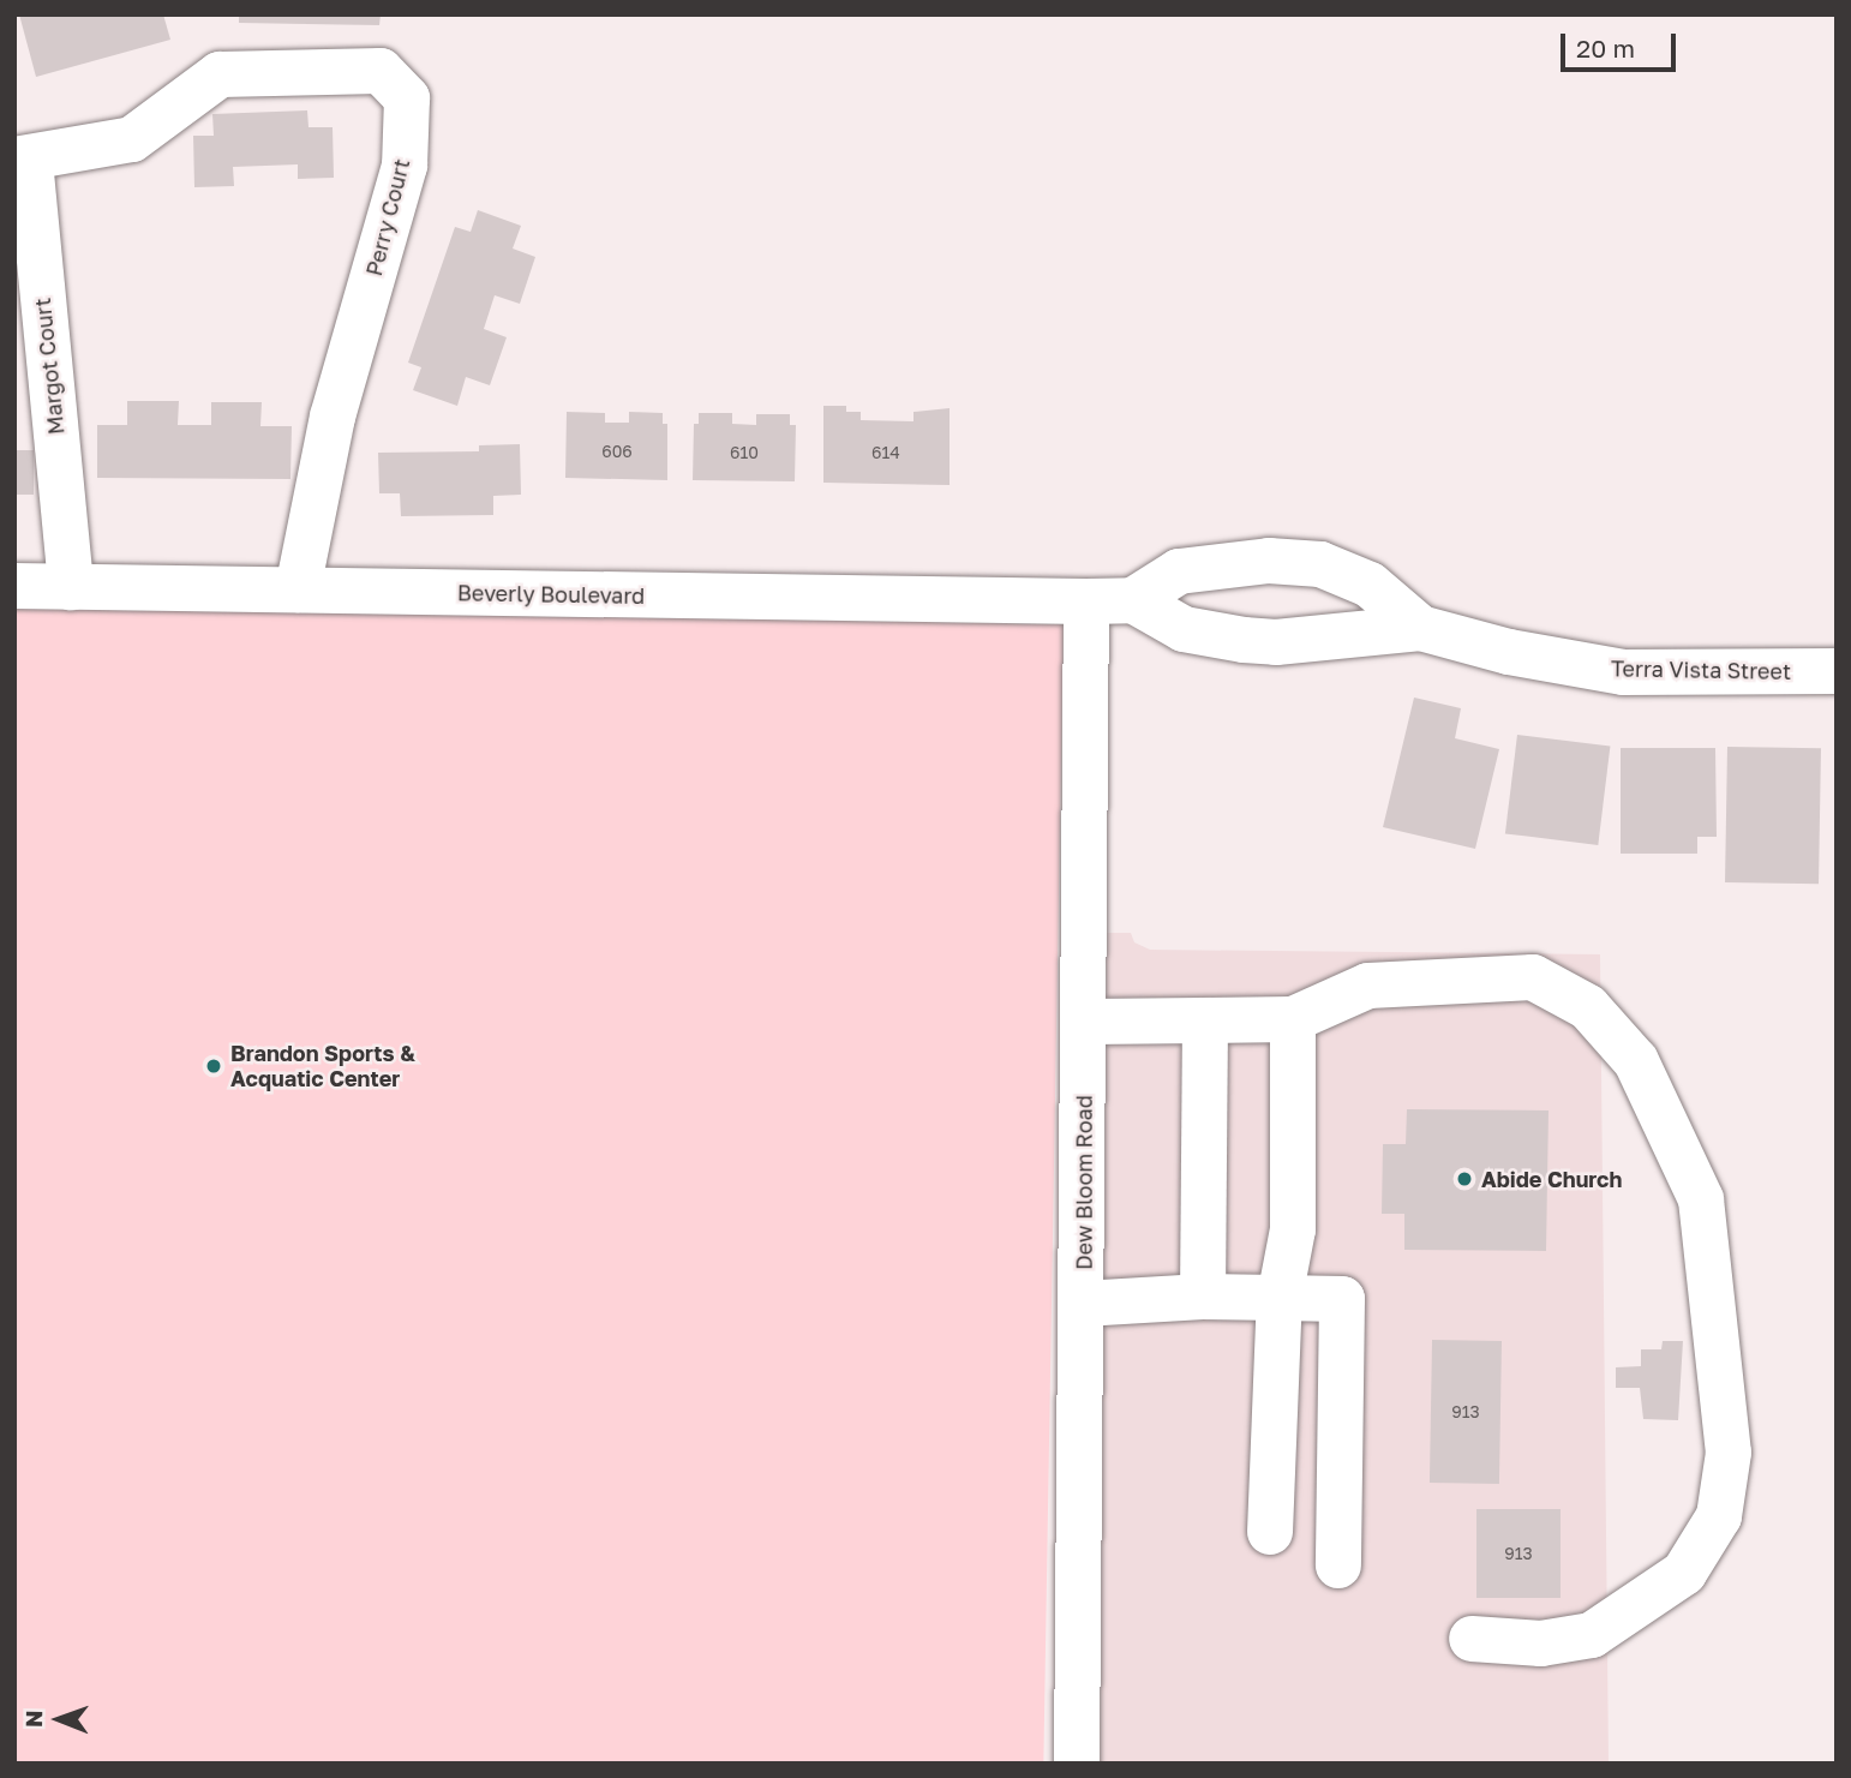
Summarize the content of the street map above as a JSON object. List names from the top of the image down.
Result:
{
  "streets": {
    "street": [
      "Perry Court",
      "Margot Court",
      "Beverly Boulevard",
      "Terra Vista Street",
      "Dew Bloom Road"
    ]
  },
  "crossings": [
    ["Perry Court", "Margot Court"],
    ["Perry Court", "Beverly Boulevard"],
    ["Margot Court", "Beverly Boulevard"],
    ["Beverly Boulevard", "Dew Bloom Road"]
  ],
  "places": ["Brandon Sports & Acquatic Center", "Abide Church"],
  "house_numbers": [
    "606",
    "610",
    "614",
    "913",
    "913"
  ],
  "scale_bar": "20 m",
  "north": "left"
}
